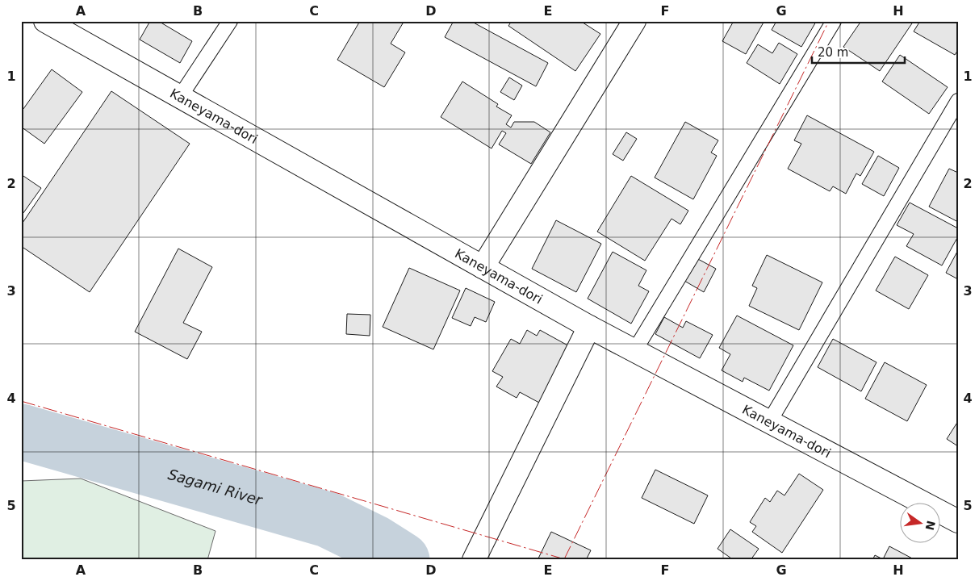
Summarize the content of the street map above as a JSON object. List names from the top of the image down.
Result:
{
  "streets": {
    "street": ["Kaneyama-dori"]
  },
  "water": ["Sagami River"],
  "scale_bar": "20 m",
  "north": "right",
  "grid": {
    "columns": [
      "A",
      "B",
      "C",
      "D",
      "E",
      "F",
      "G",
      "H"
    ],
    "rows": [
      "1",
      "2",
      "3",
      "4",
      "5"
    ]
  }
}
